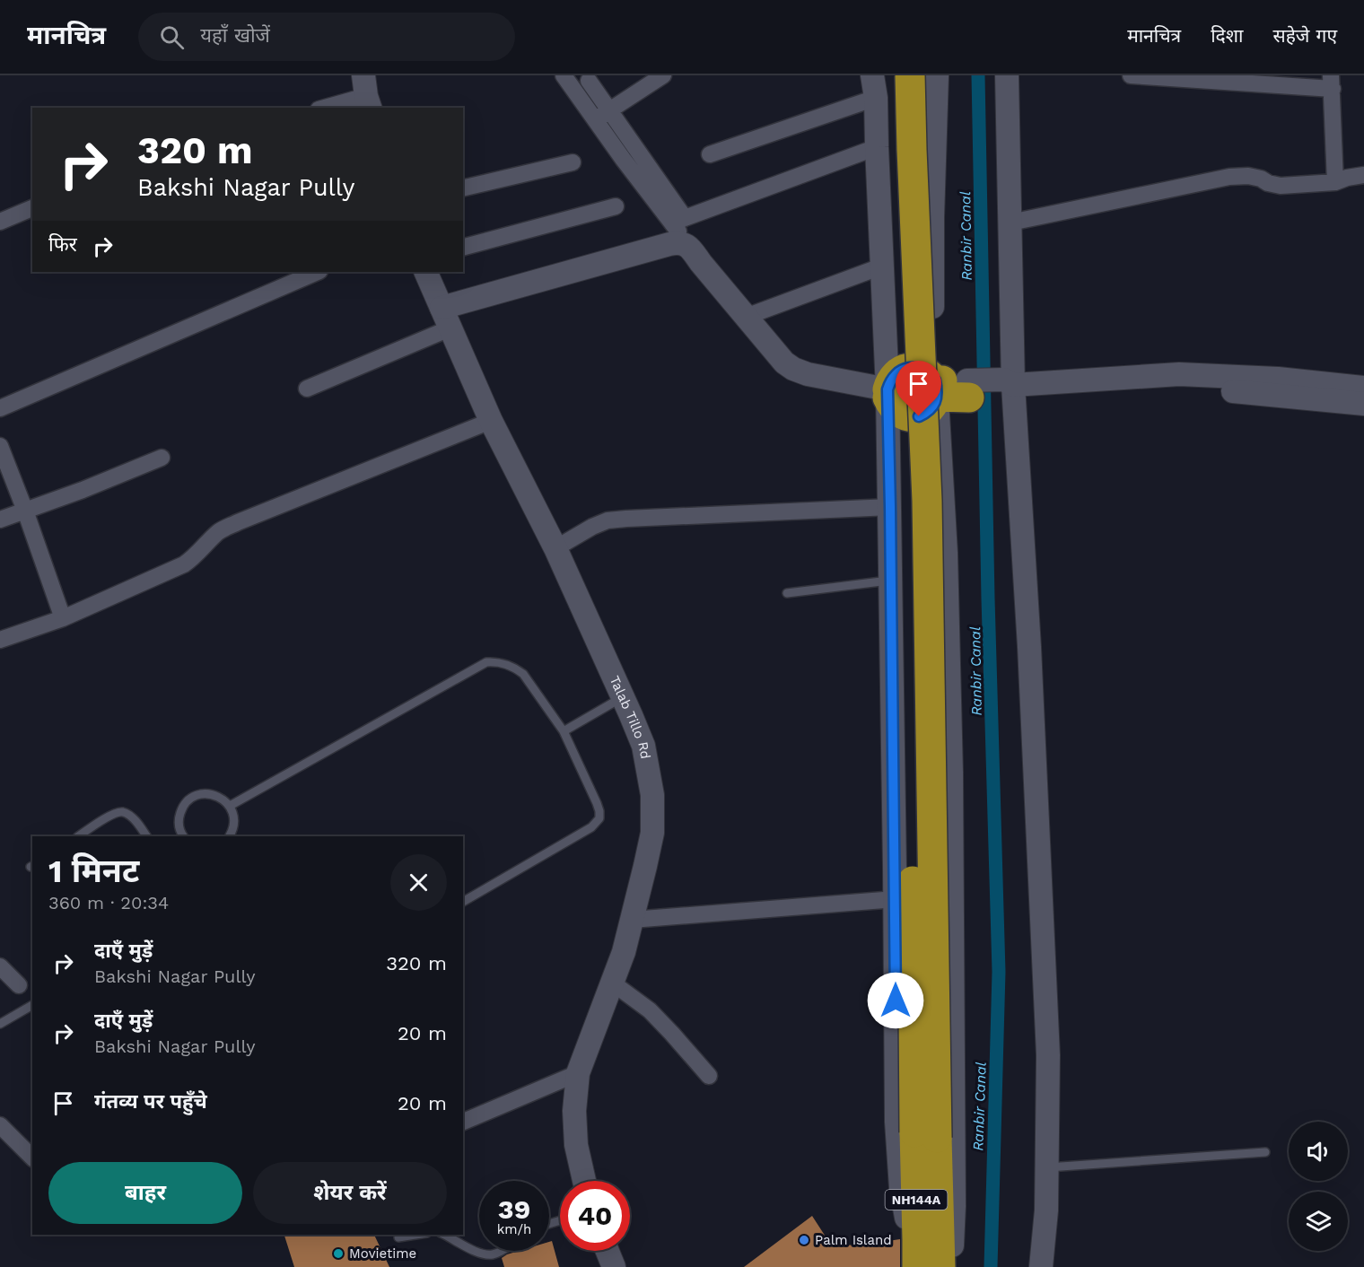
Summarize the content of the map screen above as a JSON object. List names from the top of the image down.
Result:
{
  "streets": {
    "highway": ["NH144A"],
    "street": ["Talab Tillo Rd"]
  },
  "water": ["Ranbir Canal"],
  "places": ["Palm Island", "Movietime"],
  "page": {
    "header": "मानचित्र",
    "search": "यहाँ खोजें",
    "nav": ["मानचित्र", "दिशा", "सहेजे गए"],
    "turn": ["320 m", "Bakshi Nagar Pully"],
    "then": "फिर",
    "heading": ["1 मिनट", "360 m · 20:34"],
    "list": [
      {
        "name": "दाएँ मुड़ें",
        "note": "Bakshi Nagar Pully",
        "value": "320 m"
      },
      {
        "name": "दाएँ मुड़ें",
        "note": "Bakshi Nagar Pully",
        "value": "20 m"
      },
      {
        "name": "गंतव्य पर पहुँचे",
        "value": "20 m"
      }
    ],
    "buttons": ["बाहर", "शेयर करें"],
    "speed": "39 km/h",
    "limit": "40"
  }
}
